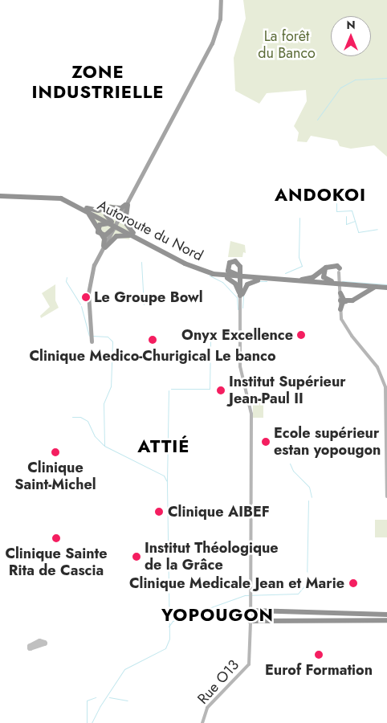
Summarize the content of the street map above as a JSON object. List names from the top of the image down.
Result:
{
  "streets": {
    "highway": ["Autoroute du Nord"],
    "main road": ["Rue O13"]
  },
  "districts": [
    "ZONE INDUSTRIELLE",
    "ANDOKOI",
    "ATTIÉ",
    "YOPOUGON"
  ],
  "parks": ["La forêt du Banco"],
  "places": [
    "Le Groupe Bowl",
    "Onyx Excellence",
    "Clinique Medico-Churigical Le banco",
    "Institut Supérieur Jean-Paul II",
    "Ecole supérieur estan yopougon",
    "Clinique Saint-Michel",
    "Clinique AIBEF",
    "Clinique Sainte Rita de Cascia",
    "Institut Théologique de la Grâce",
    "Clinique Medicale Jean et Marie",
    "Eurof Formation"
  ],
  "north": "top"
}
